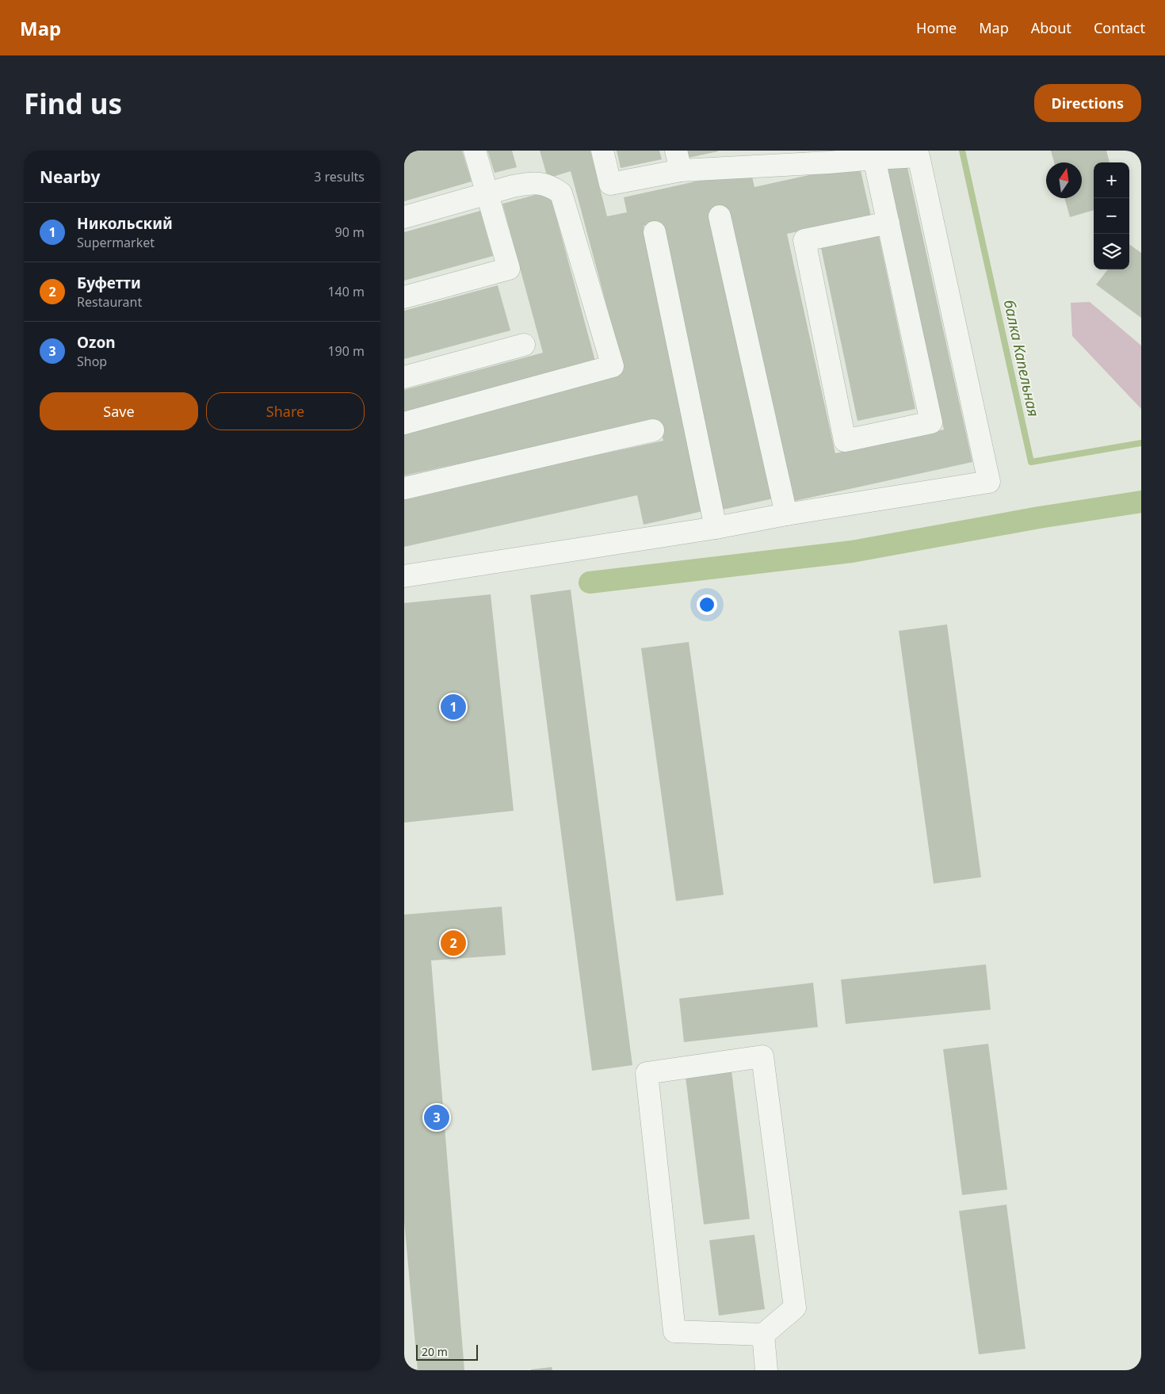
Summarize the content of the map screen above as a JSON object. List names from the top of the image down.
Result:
{
  "water": ["балка Капельная"],
  "scale_bar": "20 m",
  "north": "top",
  "page": {
    "header": "Map",
    "nav": [
      "Home",
      "Map",
      "About",
      "Contact"
    ],
    "buttons": [
      "Directions",
      ["Save", "Share"]
    ],
    "title": "Find us",
    "heading": ["Nearby", "3 results"],
    "map_buttons": ["+", "−"],
    "list": [
      {
        "mark": "1",
        "name": "Никольский",
        "note": "Supermarket",
        "value": "90 m"
      },
      {
        "mark": "2",
        "name": "Буфетти",
        "note": "Restaurant",
        "value": "140 m"
      },
      {
        "mark": "3",
        "name": "Ozon",
        "note": "Shop",
        "value": "190 m"
      }
    ],
    "pins": ["1", "2", "3"],
    "scale": "20 m"
  }
}
